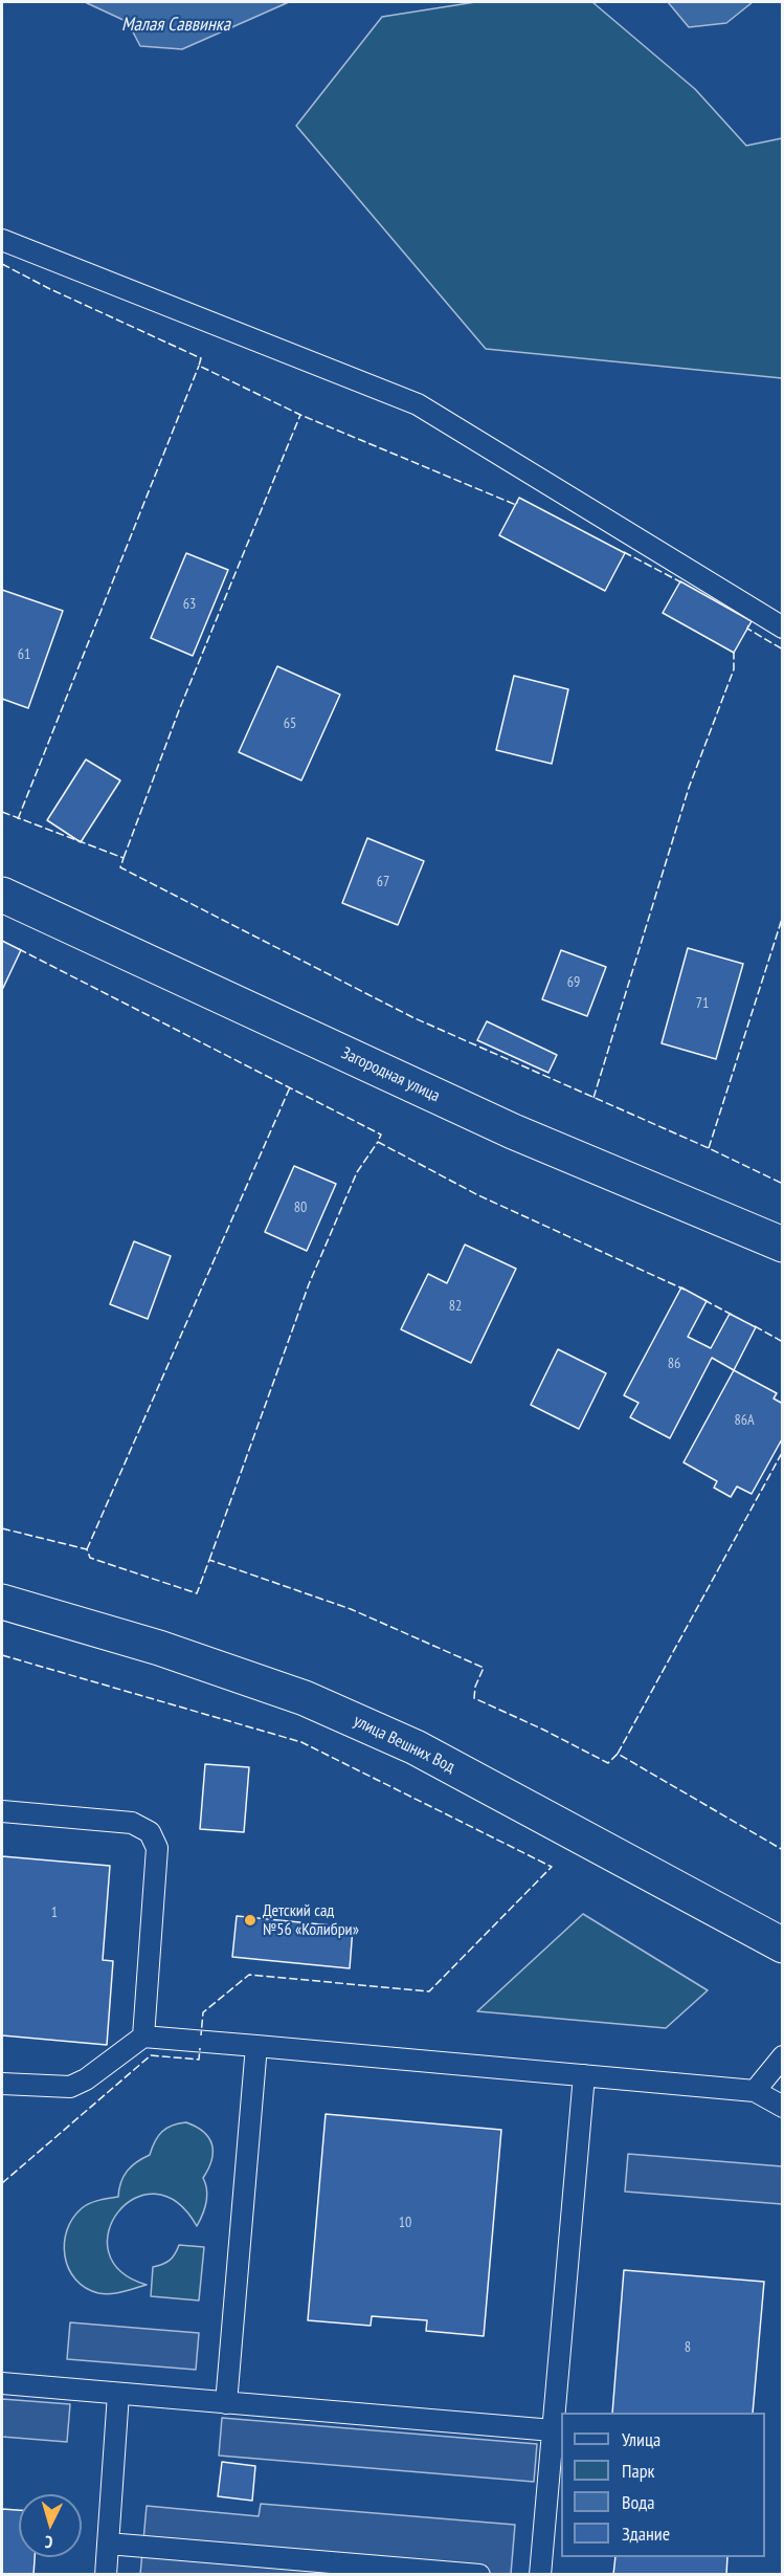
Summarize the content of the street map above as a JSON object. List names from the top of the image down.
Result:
{
  "streets": {
    "street": ["Загородная улица", "улица Вешних Вод"]
  },
  "water": ["Малая Саввинка"],
  "places": ["Детский сад №56 «Колибри»"],
  "house_numbers": [
    "63",
    "61",
    "65",
    "67",
    "69",
    "71",
    "80",
    "82",
    "86",
    "86А",
    "1",
    "10",
    "8"
  ],
  "legend": [
    "Улица",
    "Парк",
    "Вода",
    "Здание"
  ],
  "north": "bottom"
}
